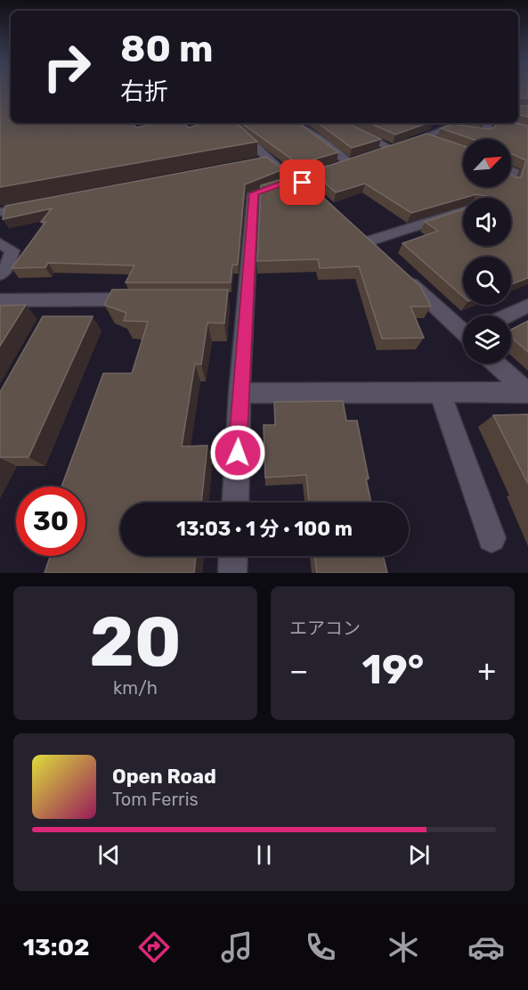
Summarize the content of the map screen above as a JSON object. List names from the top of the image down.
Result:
{
  "north": "top right",
  "page": {
    "turn": ["80 m", "右折"],
    "limit": "30",
    "trip": "13:03 · 1 分 · 100 m",
    "tile": [
      ["20", "km/h"],
      "エアコン"
    ],
    "heat": ["−", "19°", "+"],
    "song": ["Open Road", "Tom Ferris"],
    "tabs": "13:02"
  }
}
